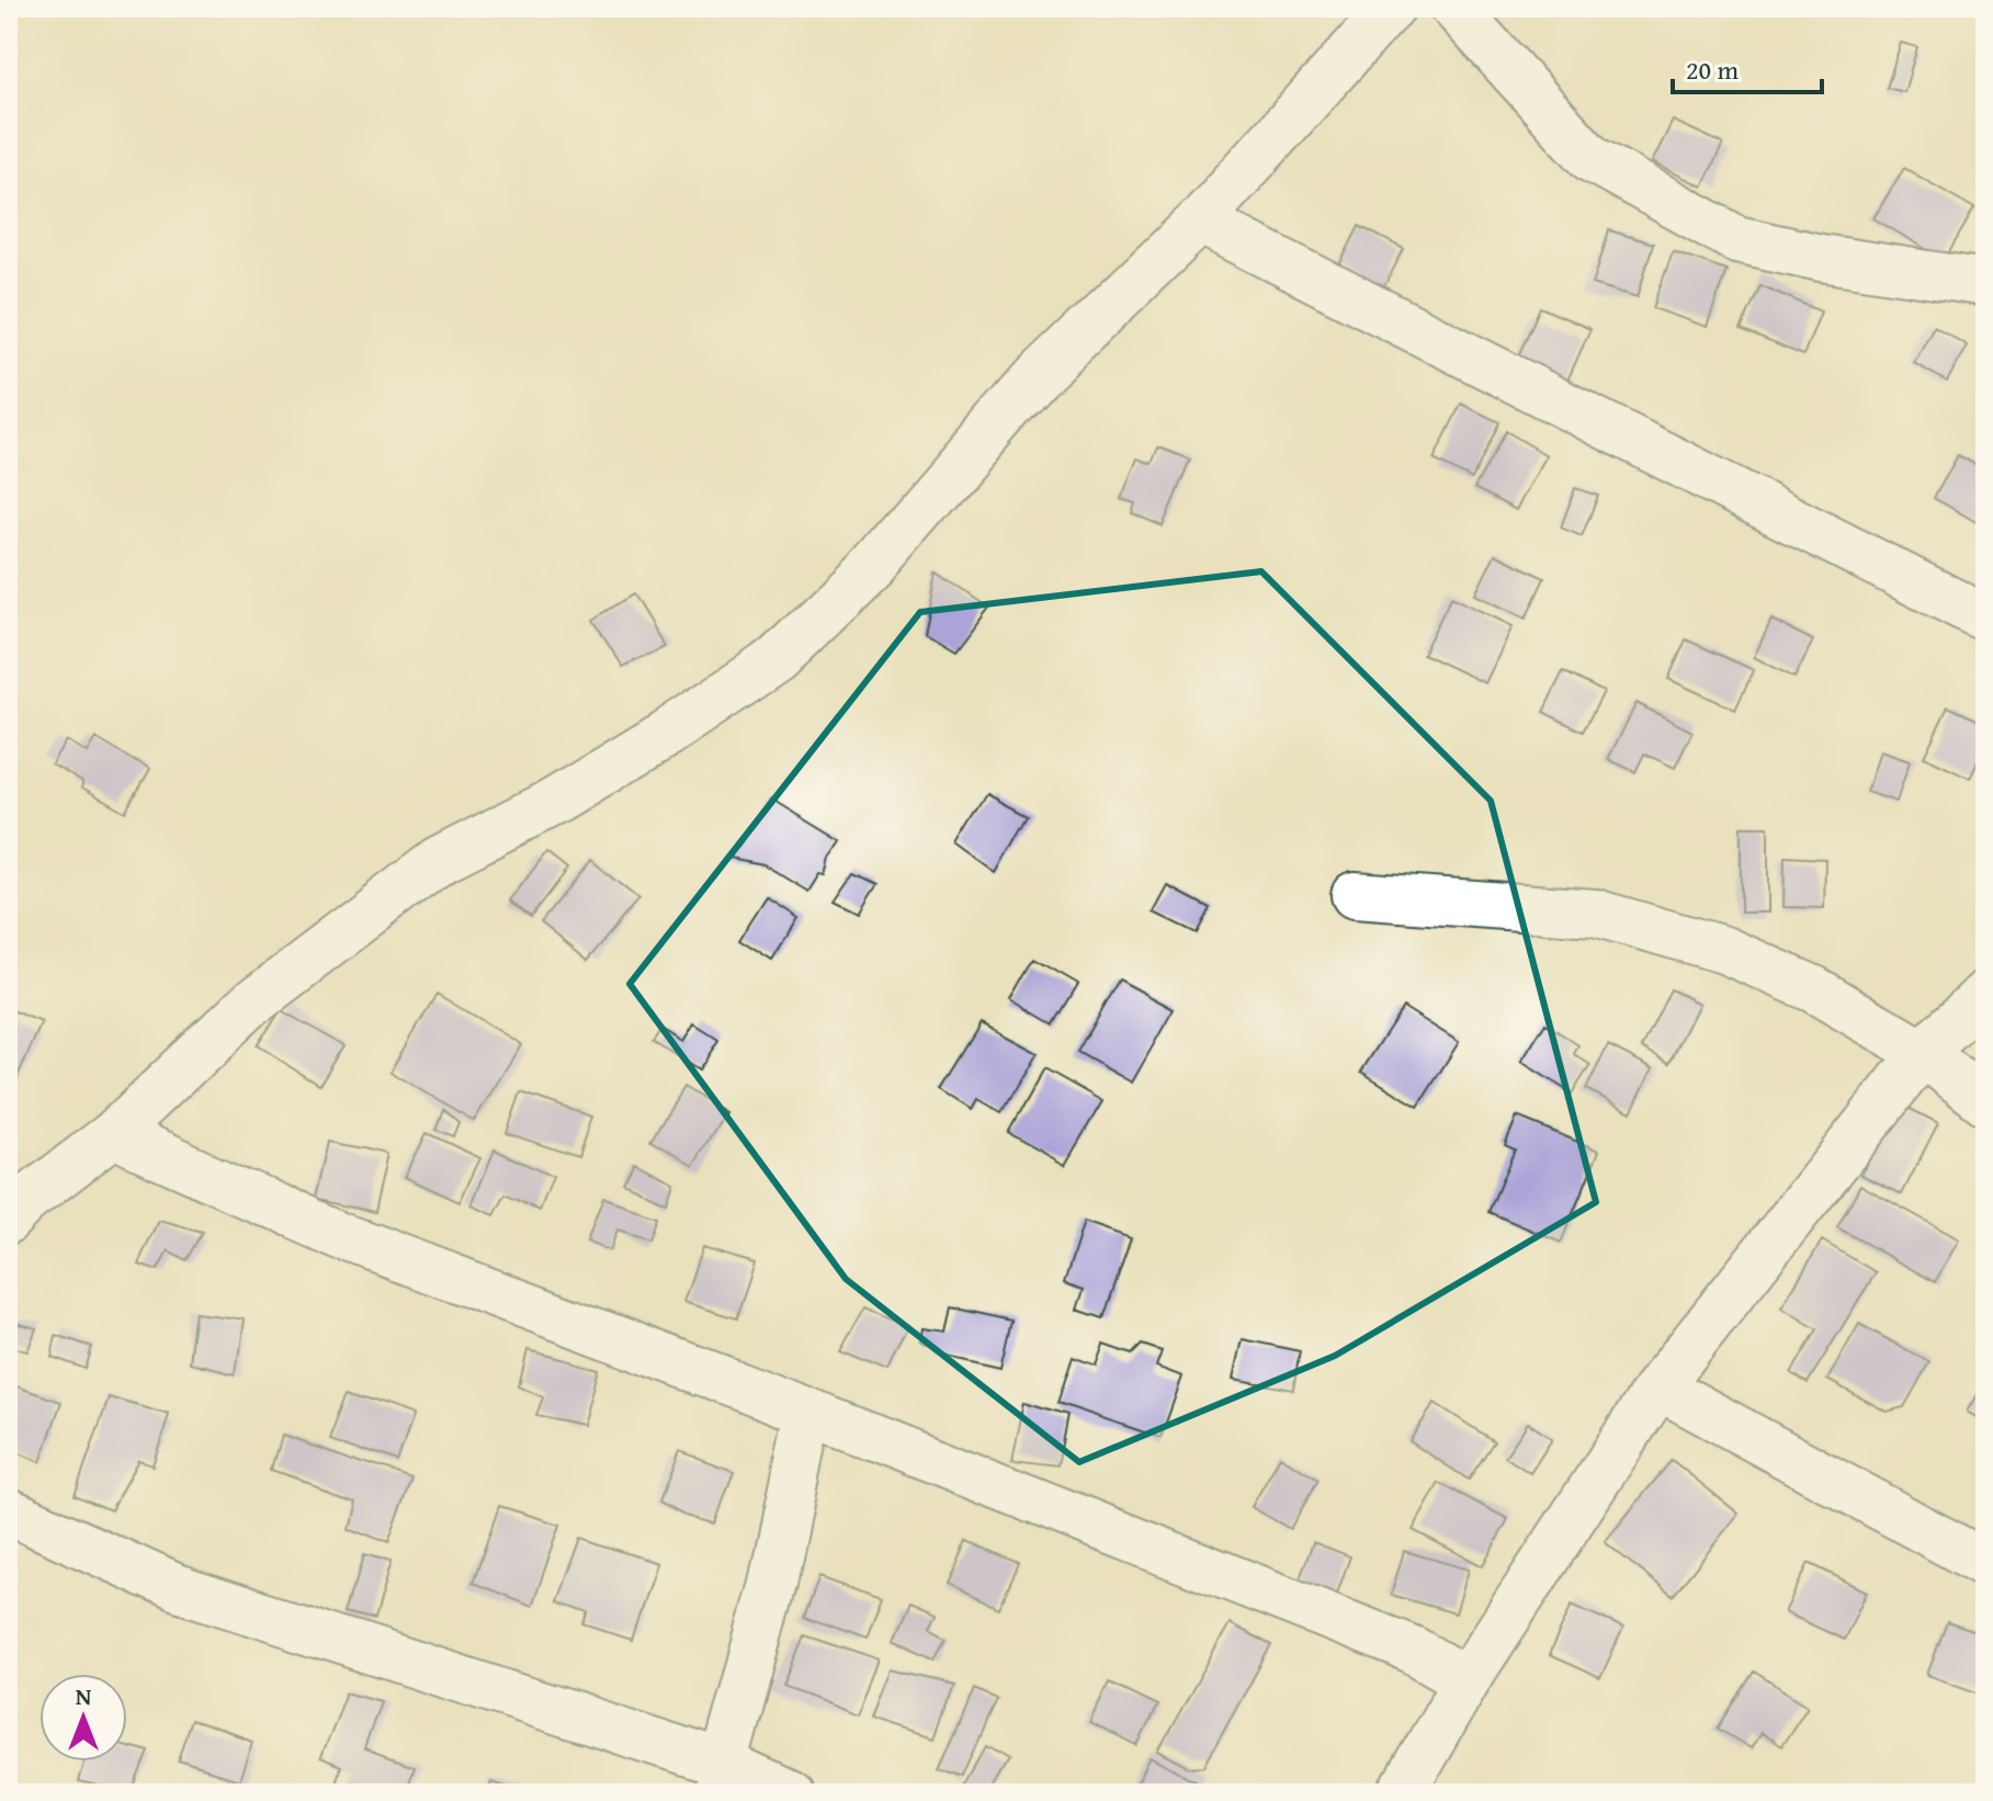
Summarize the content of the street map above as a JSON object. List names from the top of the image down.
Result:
{
  "scale_bar": "20 m",
  "north": "top"
}
